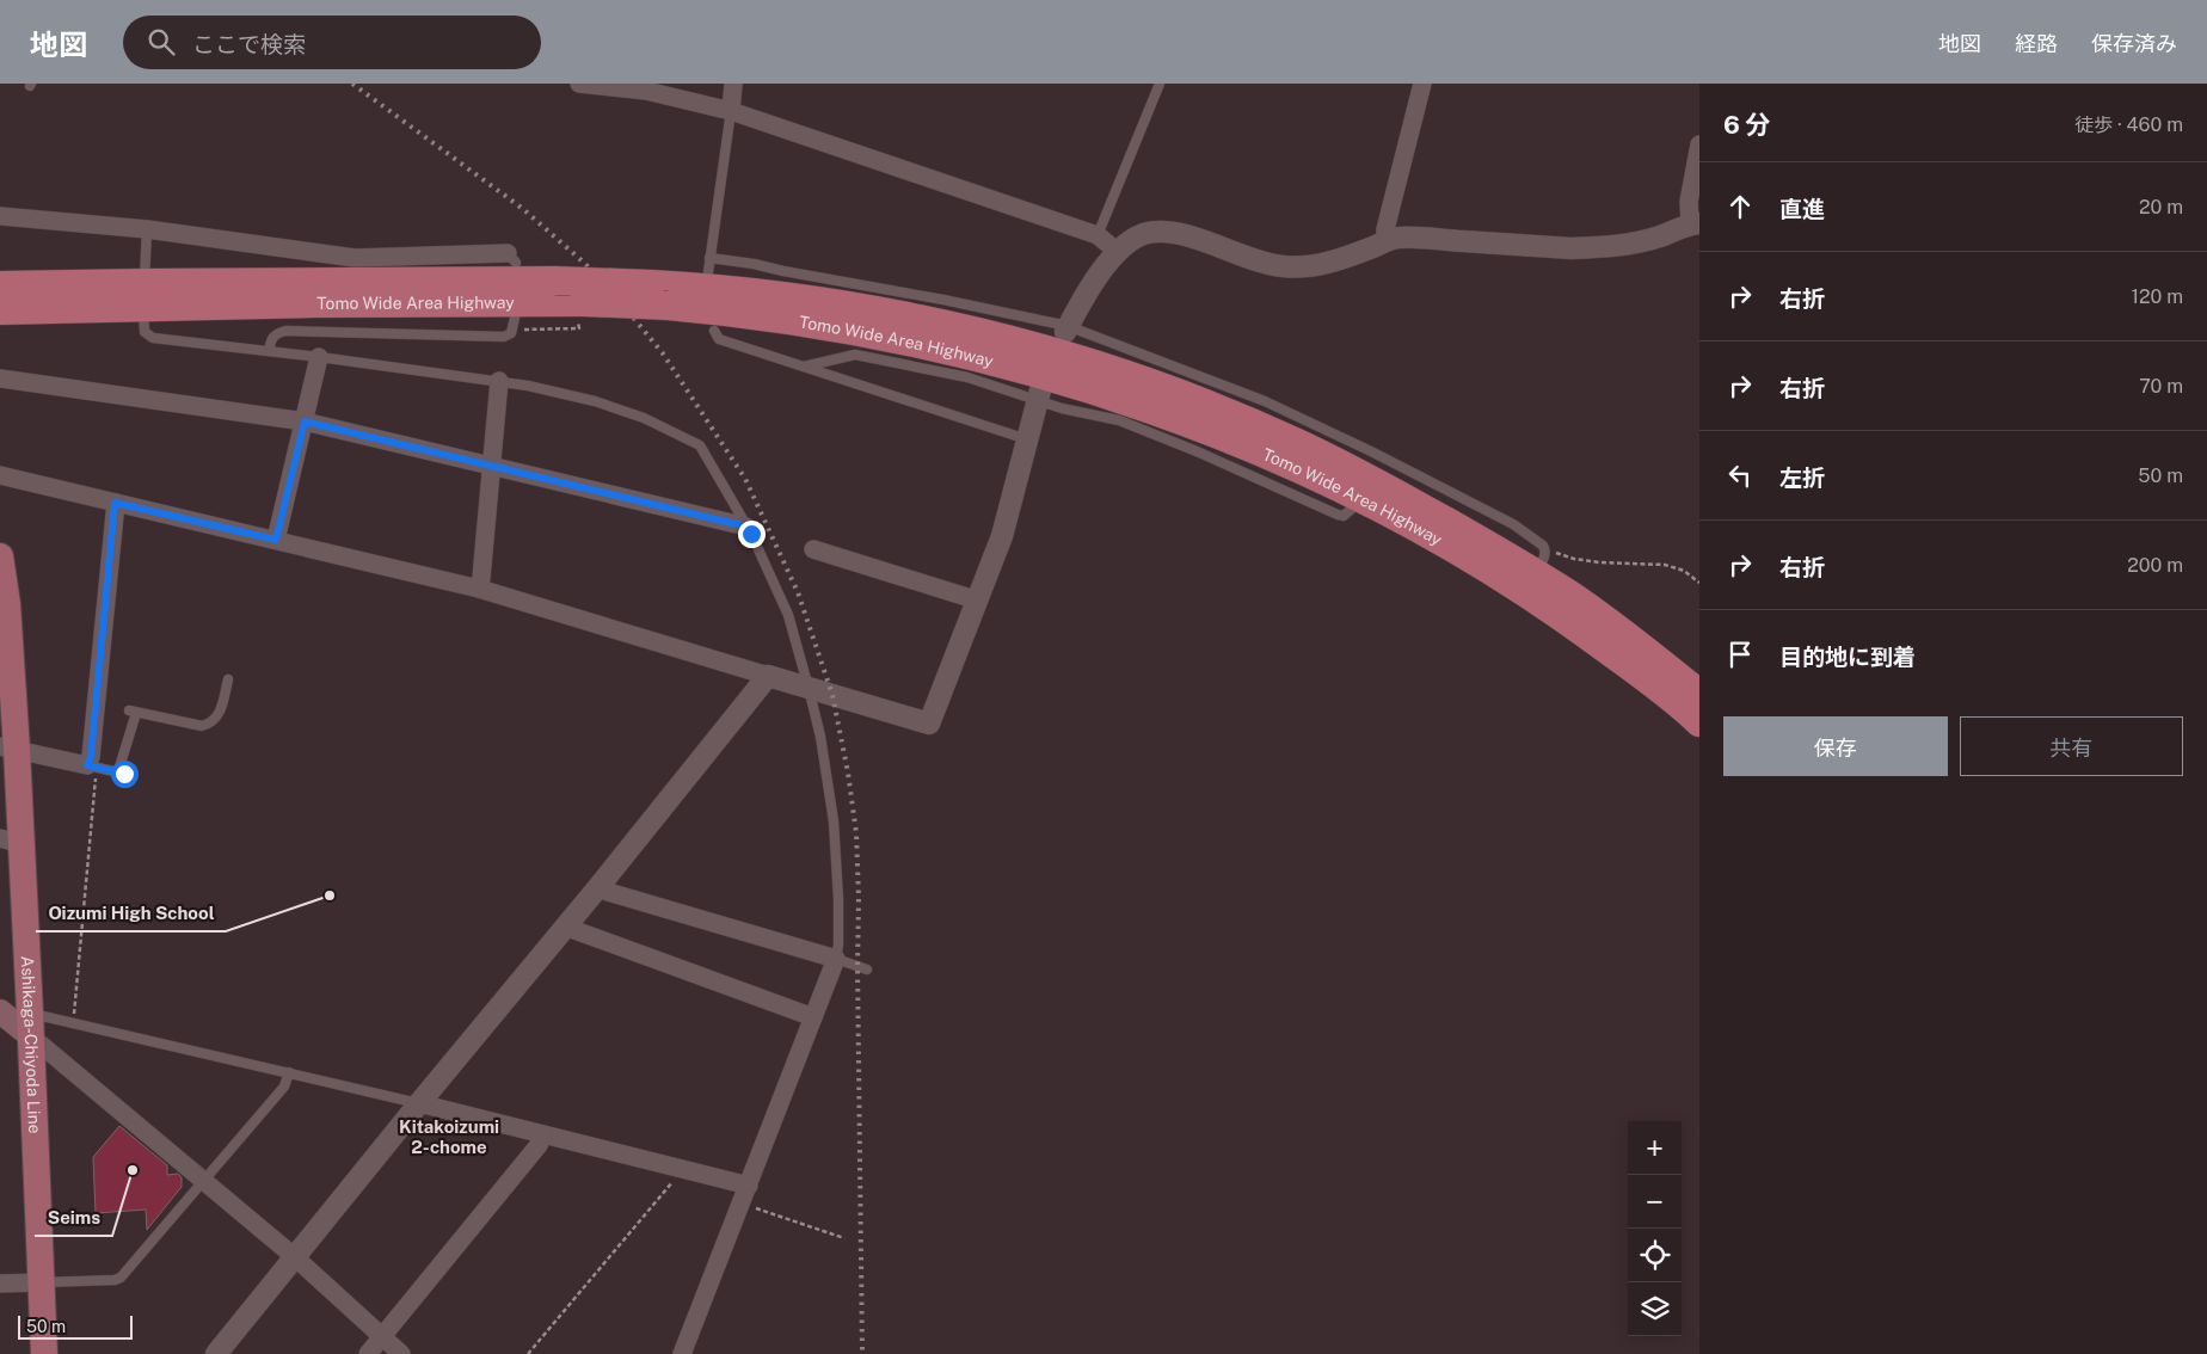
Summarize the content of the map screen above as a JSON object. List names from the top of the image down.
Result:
{
  "streets": {
    "highway": ["Tomo Wide Area Highway"],
    "main road": ["Ashikaga-Chiyoda Line"]
  },
  "districts": ["Kitakoizumi 2-chome"],
  "places": ["Oizumi High School", "Seims"],
  "scale_bar": "50 m",
  "page": {
    "header": "地図",
    "search": "ここで検索",
    "nav": ["地図", "経路", "保存済み"],
    "heading": ["6 分", "徒歩 · 460 m"],
    "list": [
      ["直進", "20 m"],
      ["右折", "120 m"],
      ["右折", "70 m"],
      ["左折", "50 m"],
      ["右折", "200 m"],
      "目的地に到着"
    ],
    "buttons": ["保存", "共有"],
    "map_buttons": ["+", "−"],
    "scale": "50 m"
  }
}
